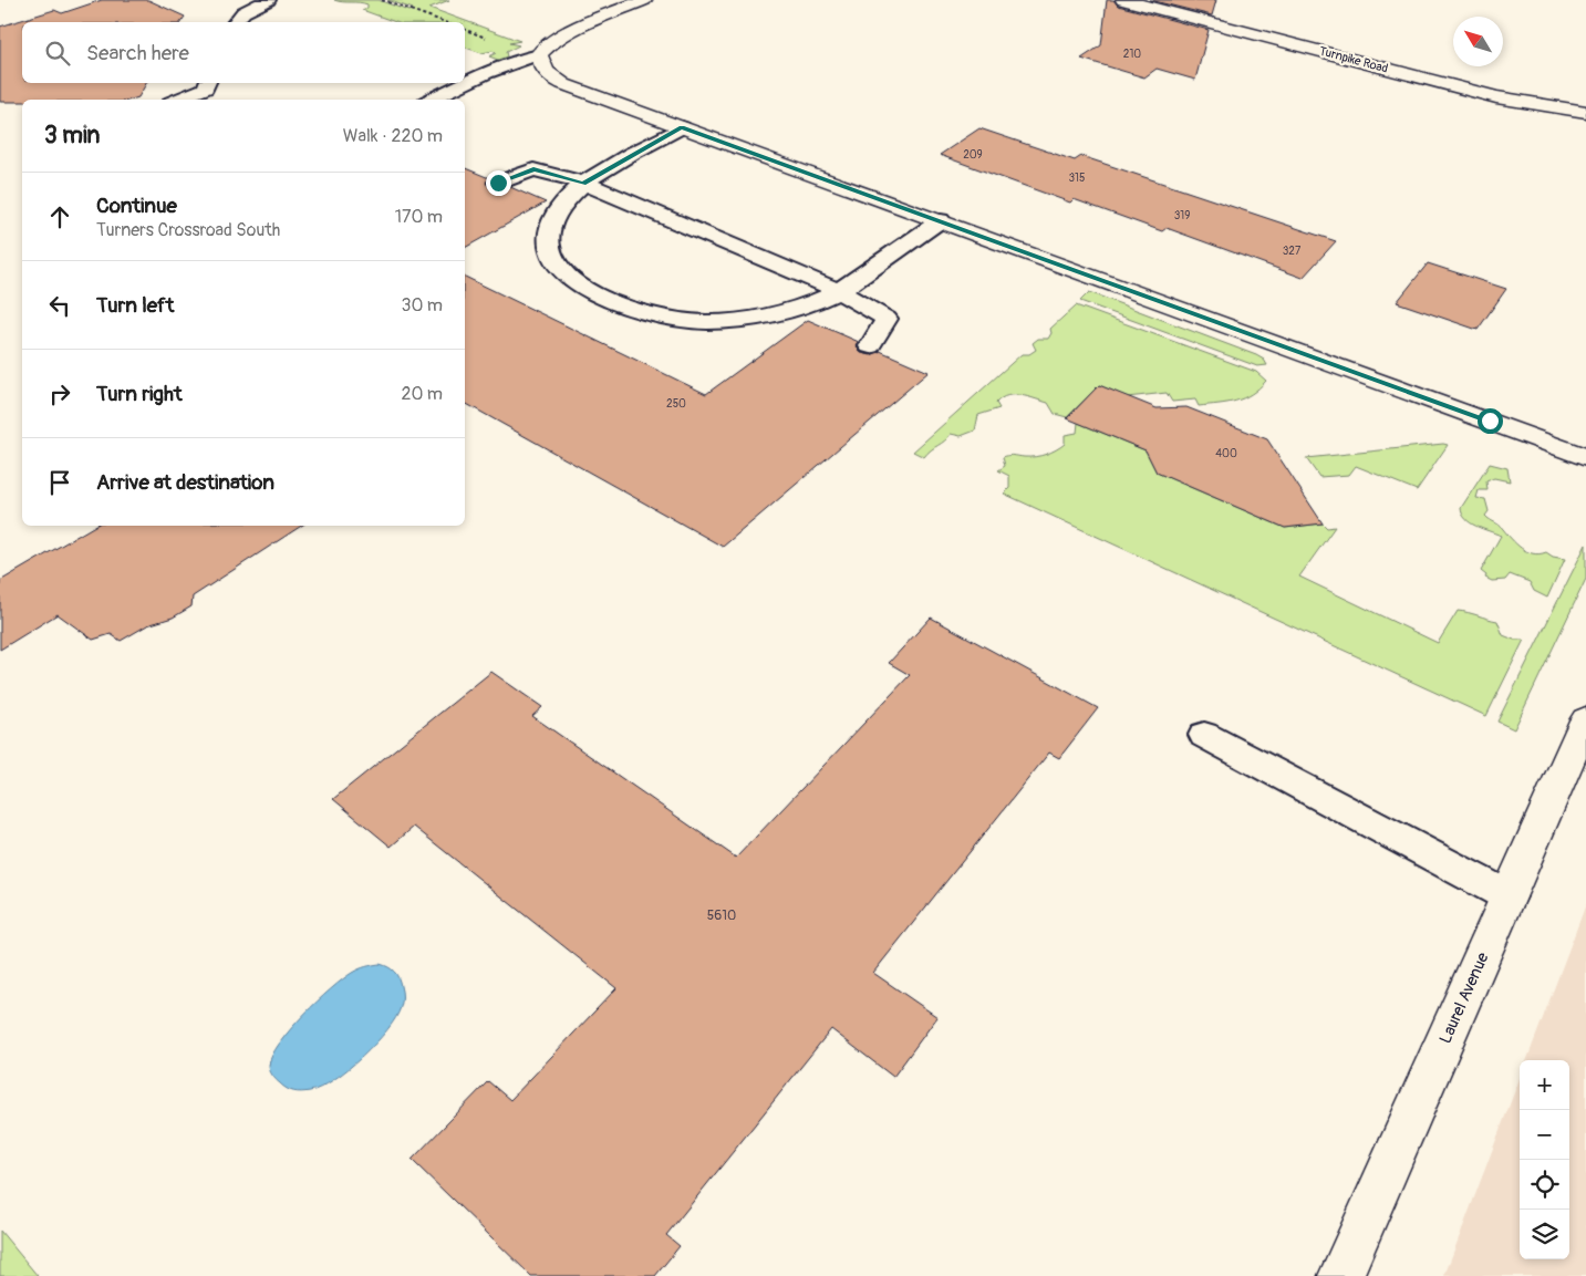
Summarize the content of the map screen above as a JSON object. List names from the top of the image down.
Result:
{
  "streets": {
    "street": ["Turnpike Road", "Laurel Avenue"]
  },
  "house_numbers": [
    "210",
    "209",
    "315",
    "319",
    "327",
    "250",
    "400",
    "5610"
  ],
  "north": "top left",
  "page": {
    "search": "Search here",
    "heading": ["3 min", "Walk · 220 m"],
    "list": [
      ["Continue", "Turners Crossroad South", "170 m"],
      ["Turn left", "30 m"],
      ["Turn right", "20 m"],
      "Arrive at destination"
    ],
    "map_buttons": ["+", "−"]
  }
}
